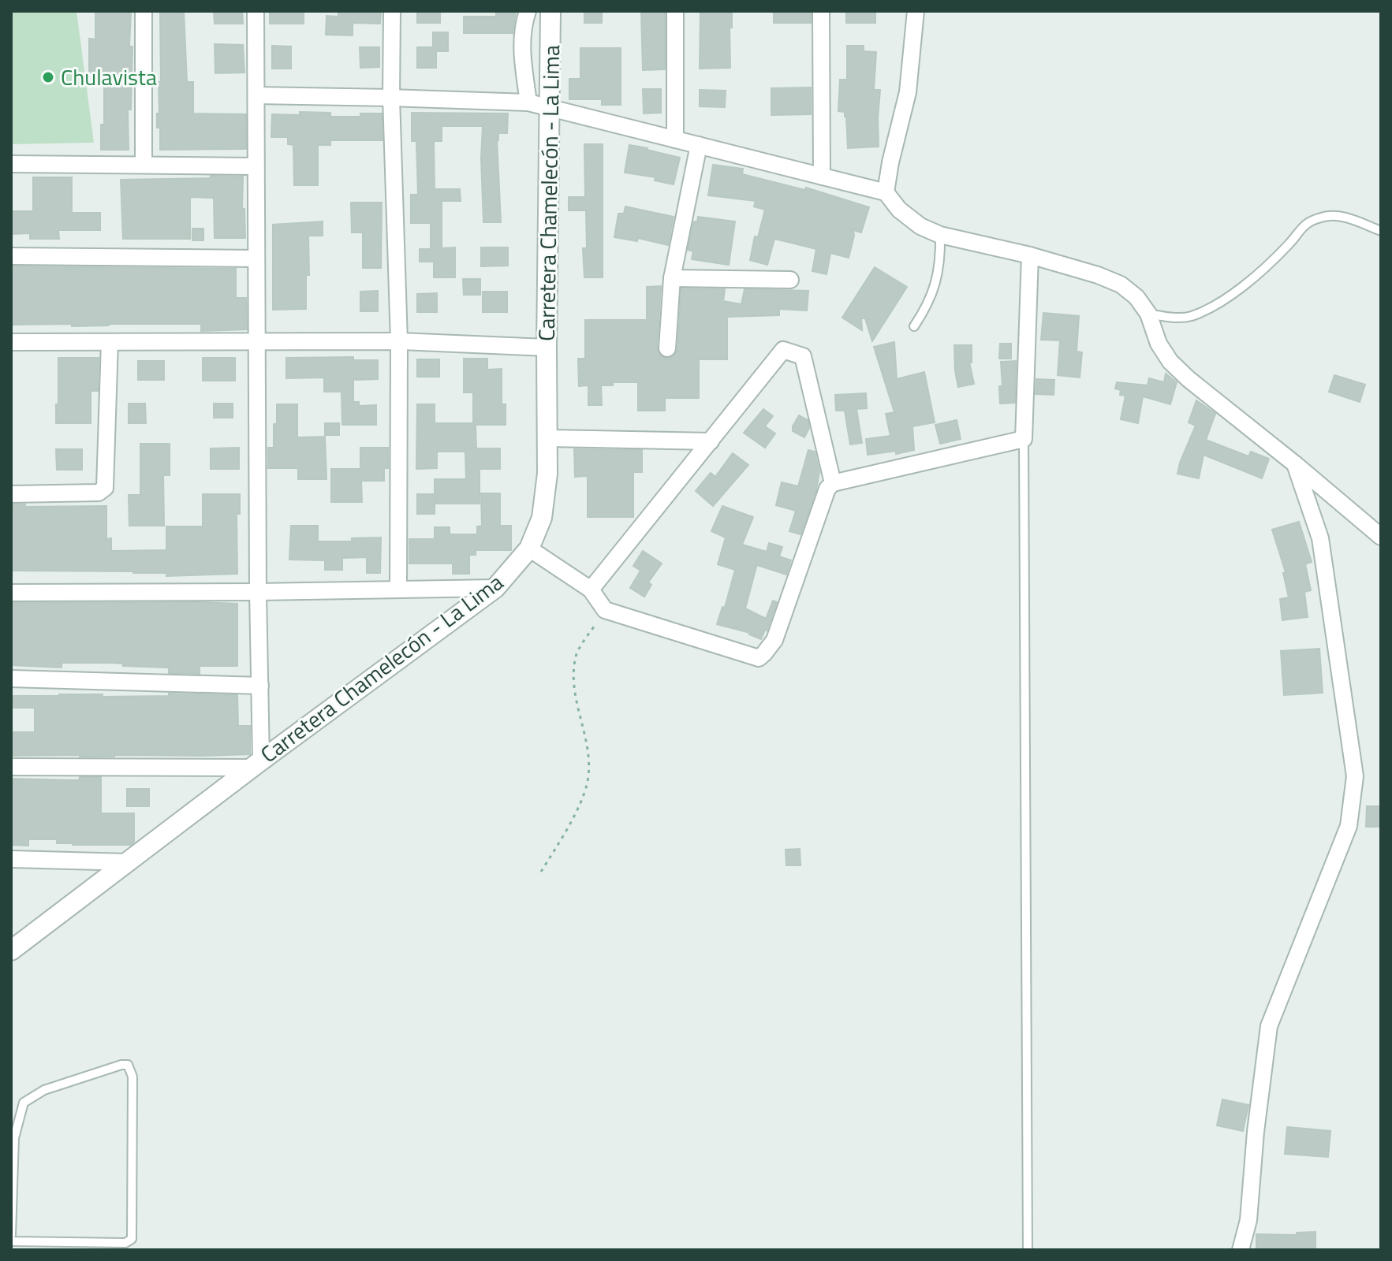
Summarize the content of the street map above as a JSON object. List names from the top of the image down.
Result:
{
  "streets": {
    "street": ["Carretera Chamelecón - La Lima"]
  },
  "places": ["Chulavista"]
}
